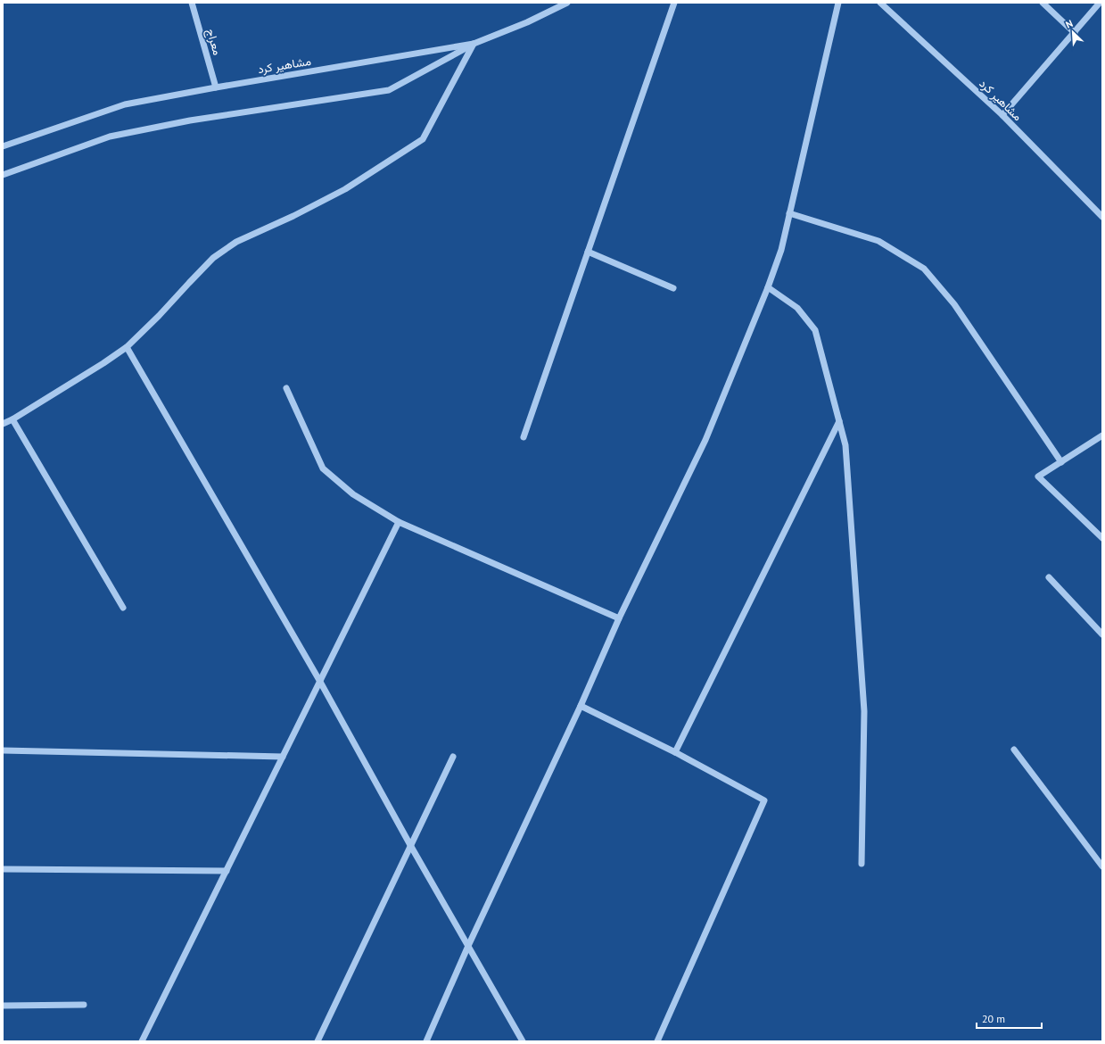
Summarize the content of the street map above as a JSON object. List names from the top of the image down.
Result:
{
  "streets": {
    "street": ["معراج", "مشاهیر کرد"]
  },
  "crossings": [
    ["معراج", "مشاهیر کرد"]
  ],
  "scale_bar": "20 m",
  "north": "top left"
}
